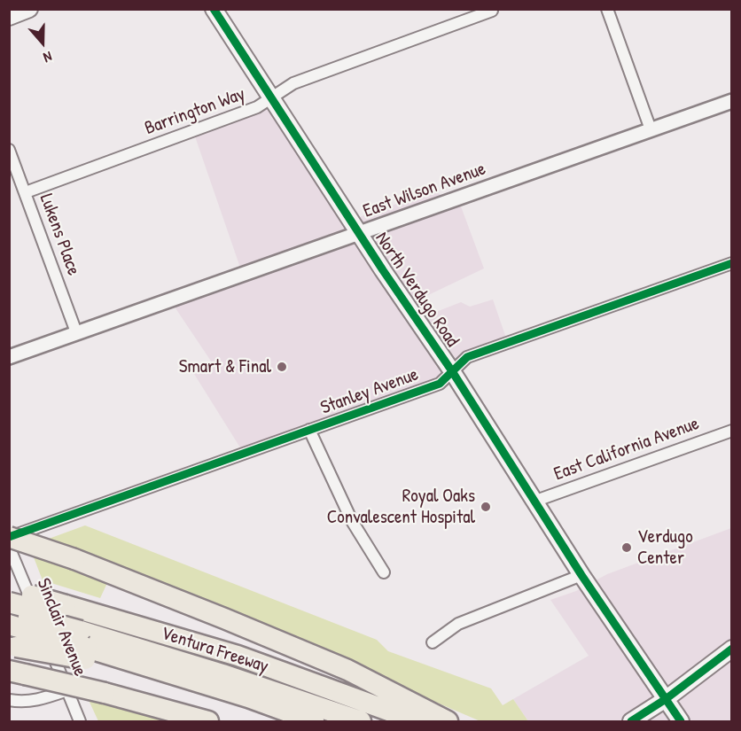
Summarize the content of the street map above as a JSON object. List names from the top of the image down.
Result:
{
  "streets": {
    "highway": ["Ventura Freeway"],
    "main road": ["North Verdugo Road"],
    "street": [
      "Barrington Way",
      "East Wilson Avenue",
      "Lukens Place",
      "Stanley Avenue",
      "East California Avenue",
      "Sinclair Avenue"
    ]
  },
  "crossings": [
    ["Barrington Way", "Lukens Place"],
    ["Barrington Way", "North Verdugo Road"],
    ["East Wilson Avenue", "Lukens Place"],
    ["East Wilson Avenue", "North Verdugo Road"],
    ["North Verdugo Road", "Stanley Avenue"],
    ["North Verdugo Road", "East California Avenue"]
  ],
  "places": ["Smart & Final", "Royal Oaks Convalescent Hospital", "Verdugo Center"],
  "north": "bottom"
}
